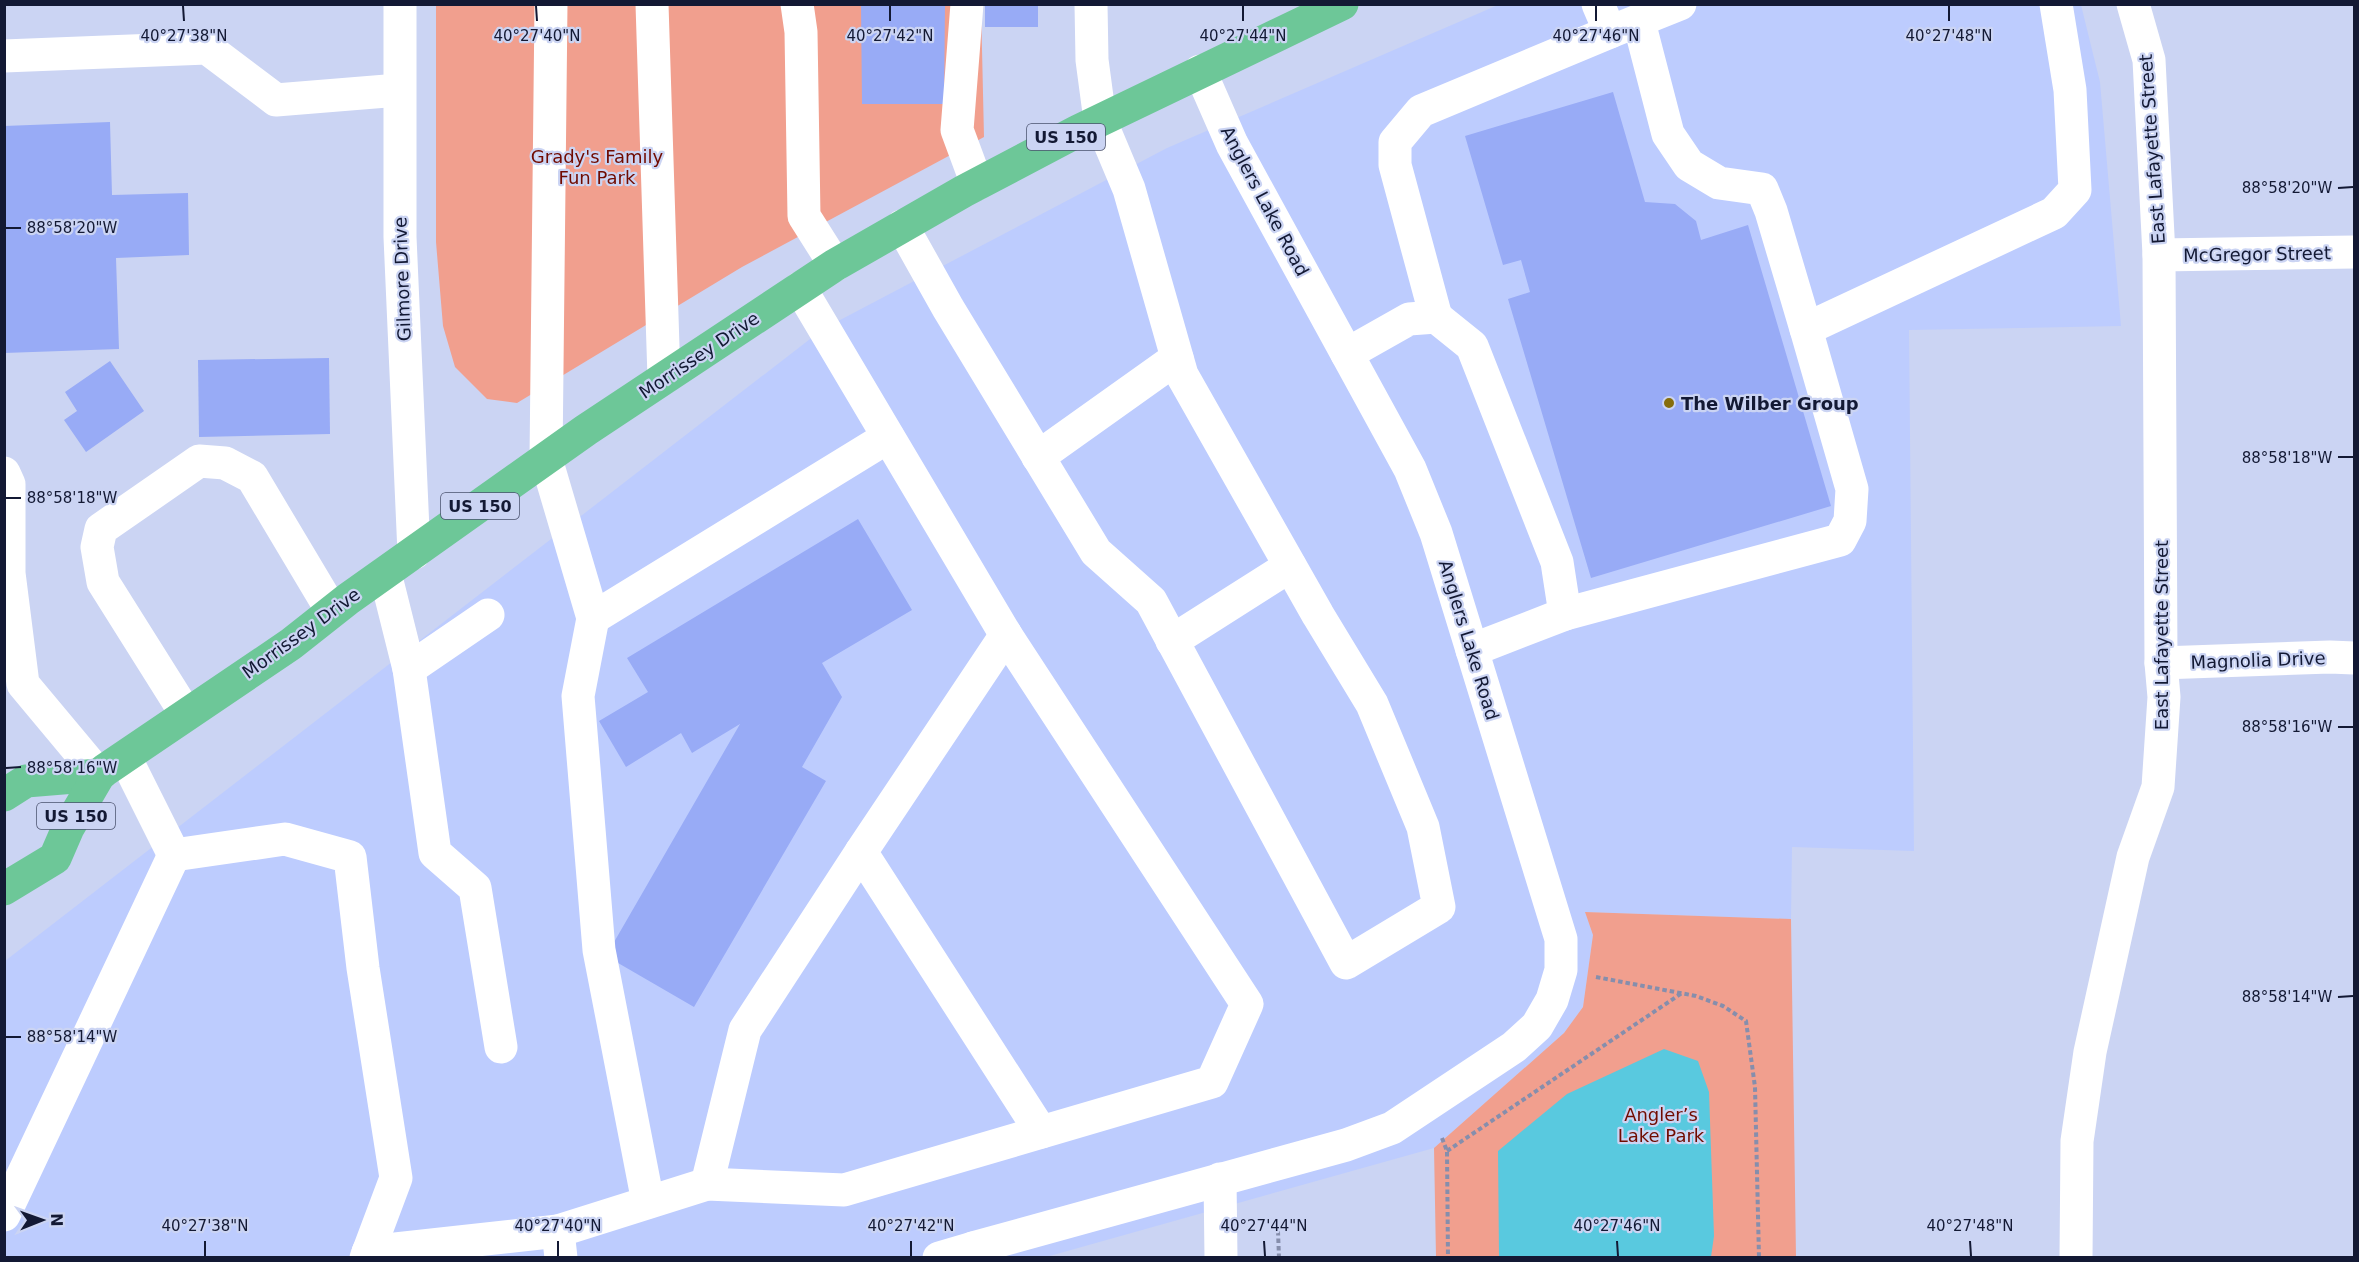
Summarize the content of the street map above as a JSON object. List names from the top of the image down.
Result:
{
  "streets": {
    "main road": ["US 150", "Morrissey Drive"],
    "street": [
      "East Lafayette Street",
      "Anglers Lake Road",
      "McGregor Street",
      "Gilmore Drive",
      "Magnolia Drive"
    ]
  },
  "crossings": [
    ["US 150", "Morrissey Drive"],
    ["East Lafayette Street", "McGregor Street"],
    ["East Lafayette Street", "Magnolia Drive"],
    ["Anglers Lake Road", "Morrissey Drive"],
    ["Gilmore Drive", "Morrissey Drive"]
  ],
  "parks": ["Grady's Family Fun Park", "Angler’s Lake Park"],
  "places": ["The Wilber Group"],
  "north": "right",
  "coordinates": [
    "40°27'38\"N",
    "40°27'40\"N",
    "40°27'42\"N",
    "40°27'44\"N",
    "40°27'46\"N",
    "40°27'48\"N",
    "88°58'20\"W",
    "88°58'18\"W",
    "88°58'16\"W",
    "88°58'14\"W"
  ]
}
